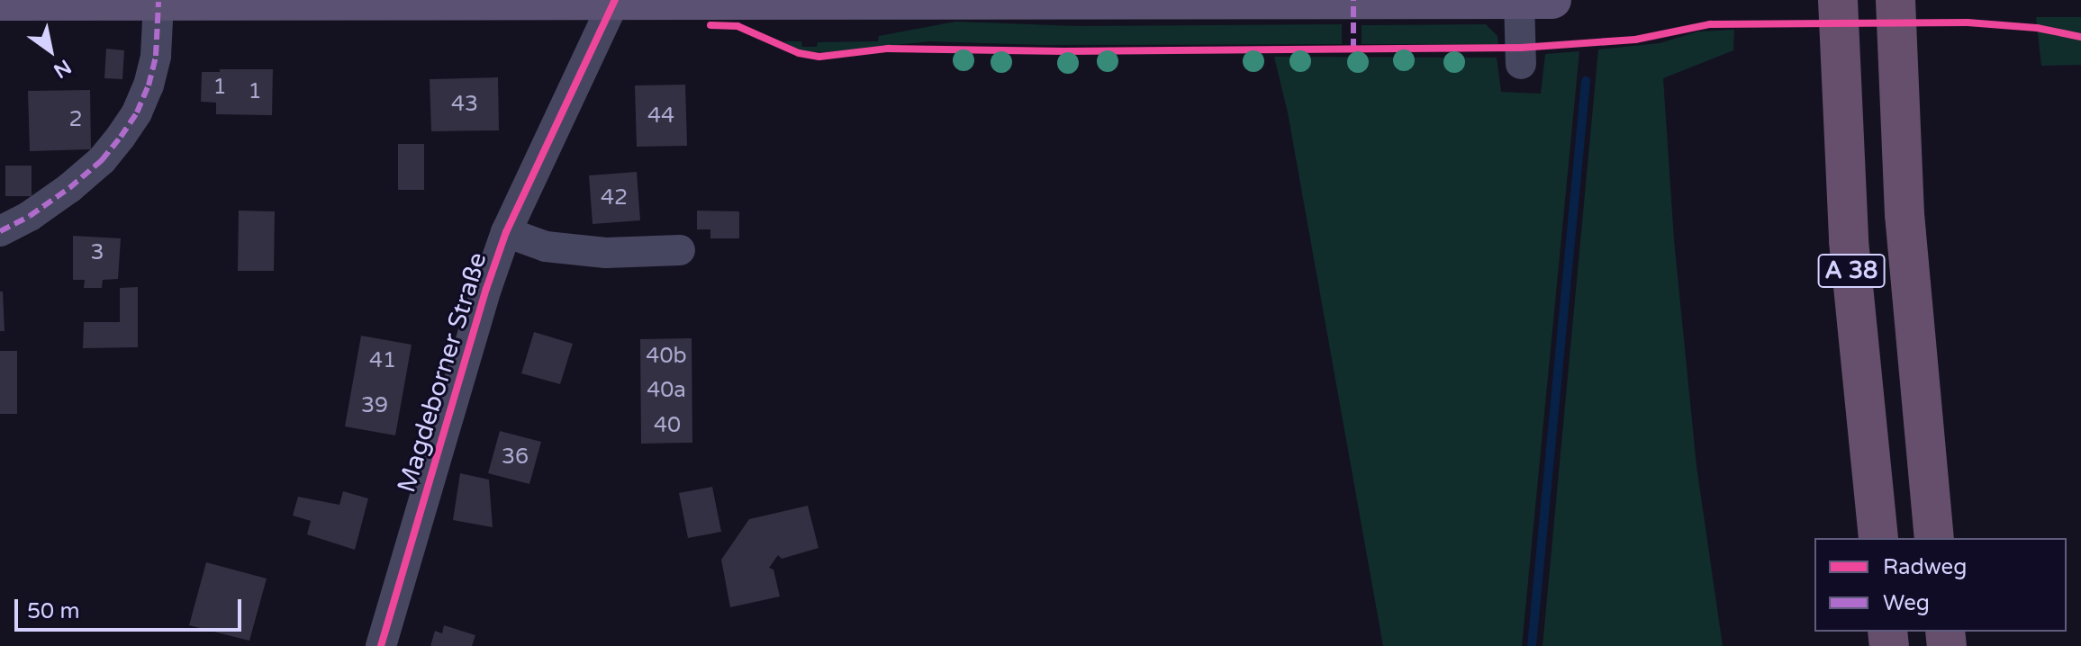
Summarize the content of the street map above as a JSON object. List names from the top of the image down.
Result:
{
  "streets": {
    "highway": ["A 38"],
    "street": ["Magdeborner Straße"]
  },
  "house_numbers": [
    "1",
    "1",
    "43",
    "44",
    "2",
    "42",
    "3",
    "40b",
    "41",
    "40a",
    "39",
    "40",
    "36"
  ],
  "legend": ["Radweg", "Weg"],
  "scale_bar": "50 m",
  "north": "bottom right"
}
